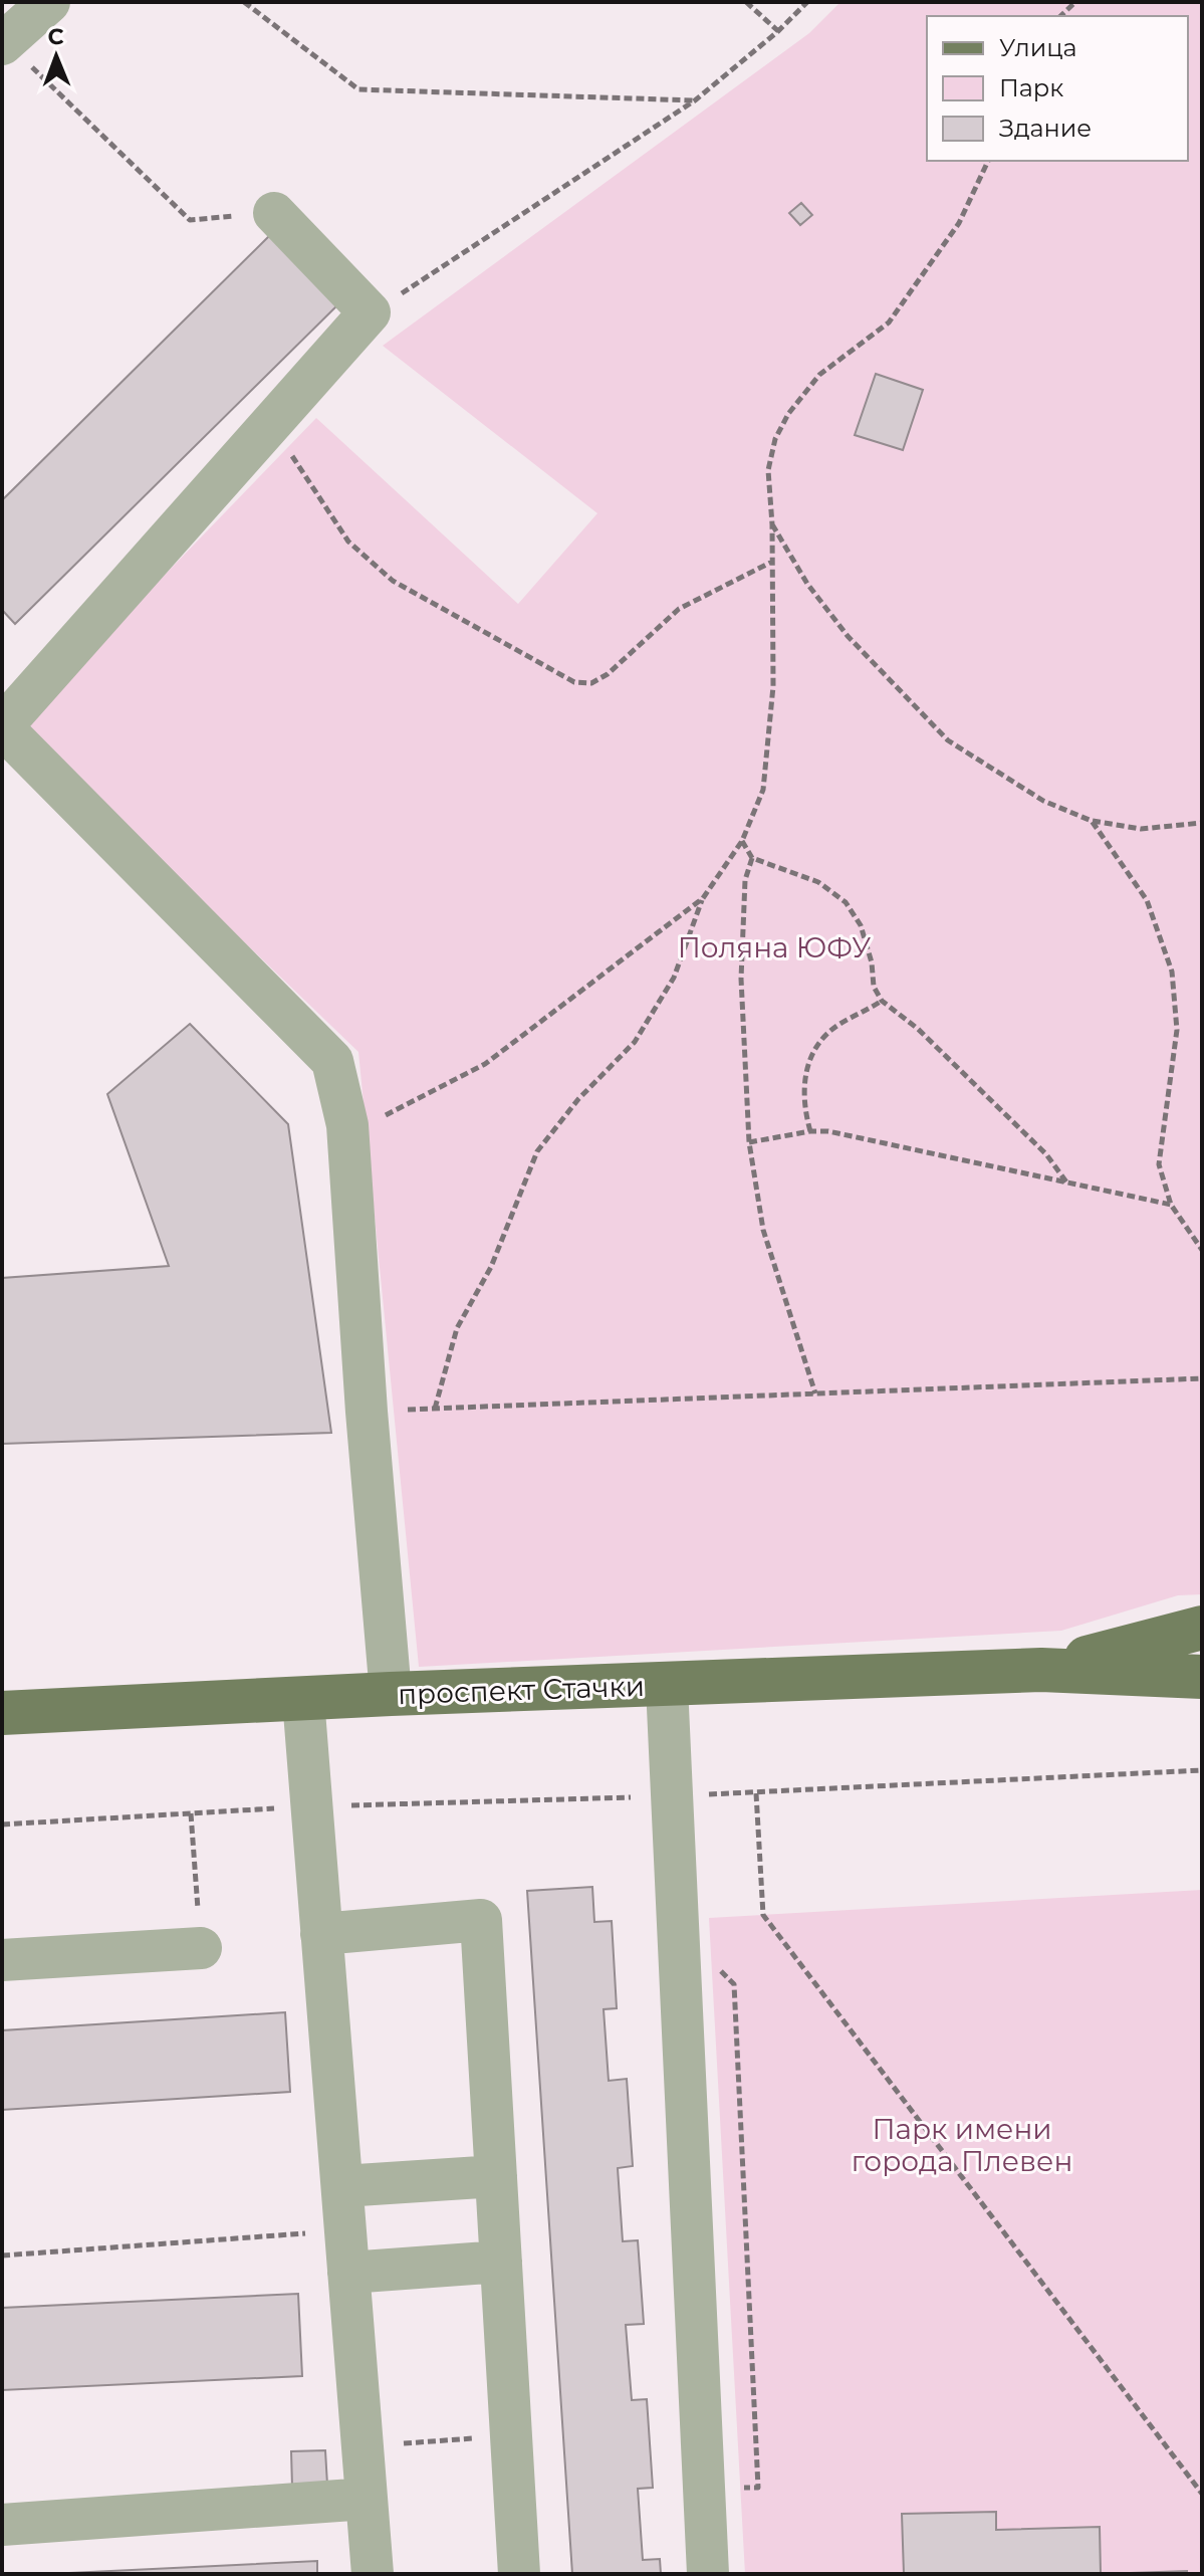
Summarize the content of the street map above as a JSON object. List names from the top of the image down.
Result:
{
  "streets": {
    "main road": ["проспект Стачки"]
  },
  "parks": ["Поляна ЮФУ", "Парк имени города Плевен"],
  "legend": ["Улица", "Парк", "Здание"],
  "north": "top"
}
